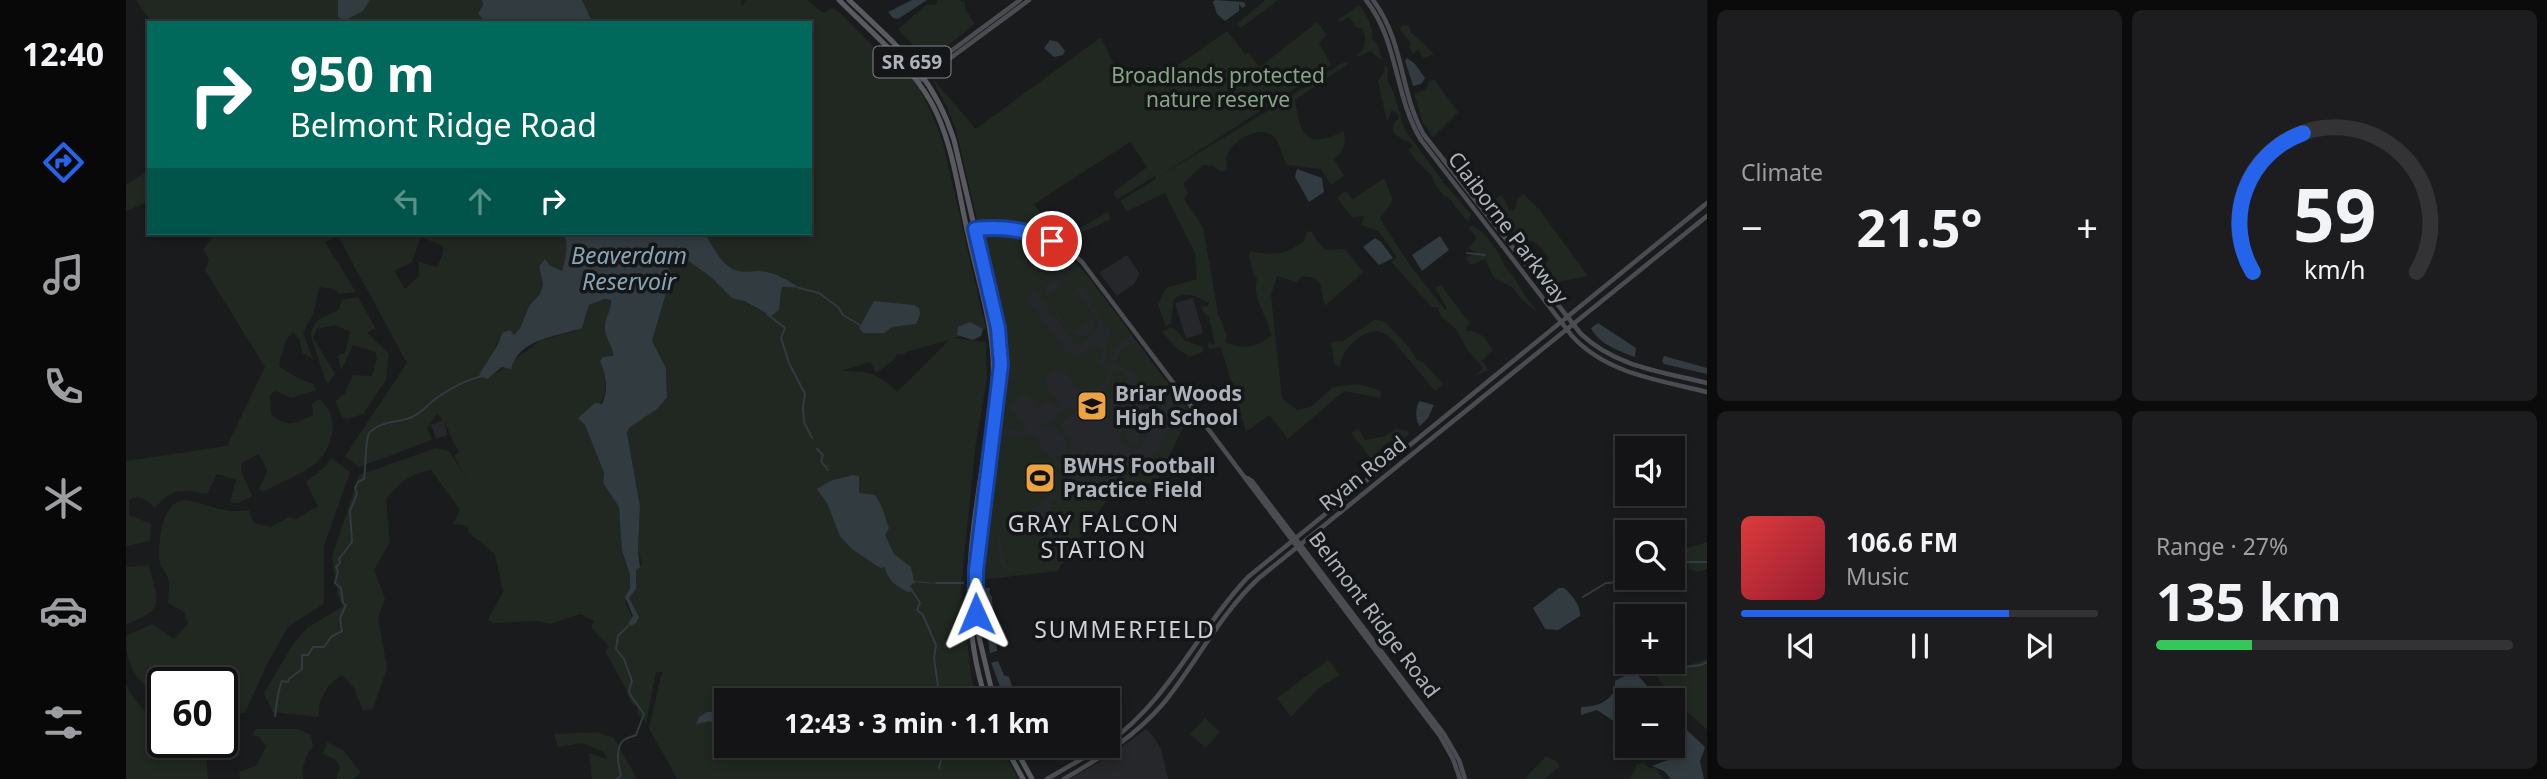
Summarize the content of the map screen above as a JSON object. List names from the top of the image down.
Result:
{
  "streets": {
    "main road": [
      "SR 659",
      "Claiborne Parkway",
      "Ryan Road",
      "Belmont Ridge Road"
    ]
  },
  "crossings": [
    ["SR 659", "Belmont Ridge Road"],
    ["Claiborne Parkway", "Ryan Road"],
    ["Ryan Road", "Belmont Ridge Road"]
  ],
  "districts": ["GRAY FALCON STATION", "SUMMERFIELD"],
  "water": ["Beaverdam Reservoir"],
  "parks": ["Broadlands protected nature reserve"],
  "places": {
    "school or university": ["Briar Woods High School"],
    "sports": ["BWHS Football Practice Field"]
  },
  "page": {
    "tabs": "12:40",
    "tile": [
      "Climate",
      ["Range · 27%", "135 km"]
    ],
    "turn": ["950 m", "Belmont Ridge Road"],
    "heat": ["−", "21.5°", "+"],
    "map_buttons": ["+", "−"],
    "song": ["106.6 FM", "Music"],
    "limit": "60",
    "trip": "12:43 · 3 min · 1.1 km",
    "gauge": ["59", "km/h"]
  }
}
